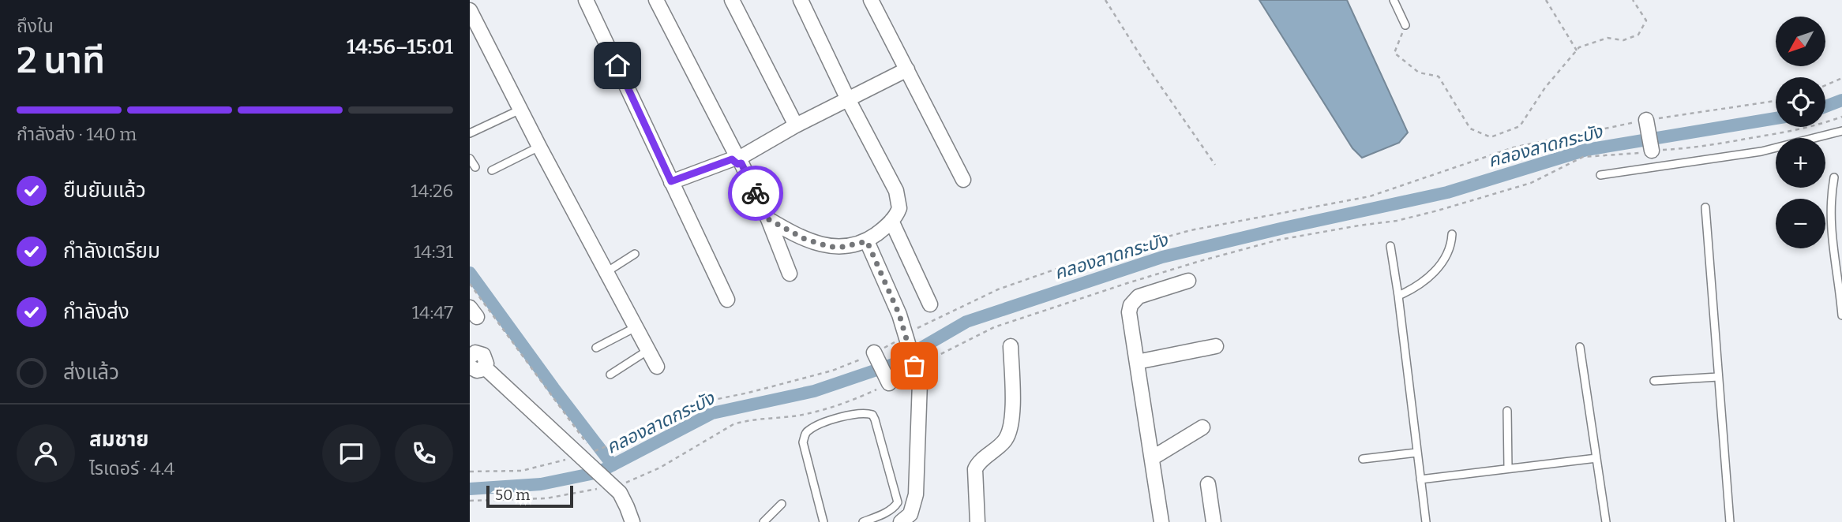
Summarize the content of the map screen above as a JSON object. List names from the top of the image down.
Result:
{
  "water": ["คลองลาดกระบัง"],
  "scale_bar": "50 m",
  "north": "bottom left",
  "page": {
    "heading": ["2 นาที", "ถึงใน", "14:56–15:01"],
    "panel": ["สมชาย", "ไรเดอร์ · 4.4"],
    "map_buttons": ["+", "−"],
    "bar": "กำลังส่ง · 140 m",
    "list": [
      ["ยืนยันแล้ว", "14:26"],
      ["กำลังเตรียม", "14:31"],
      ["กำลังส่ง", "14:47"],
      "ส่งแล้ว"
    ],
    "scale": "50 m"
  }
}
